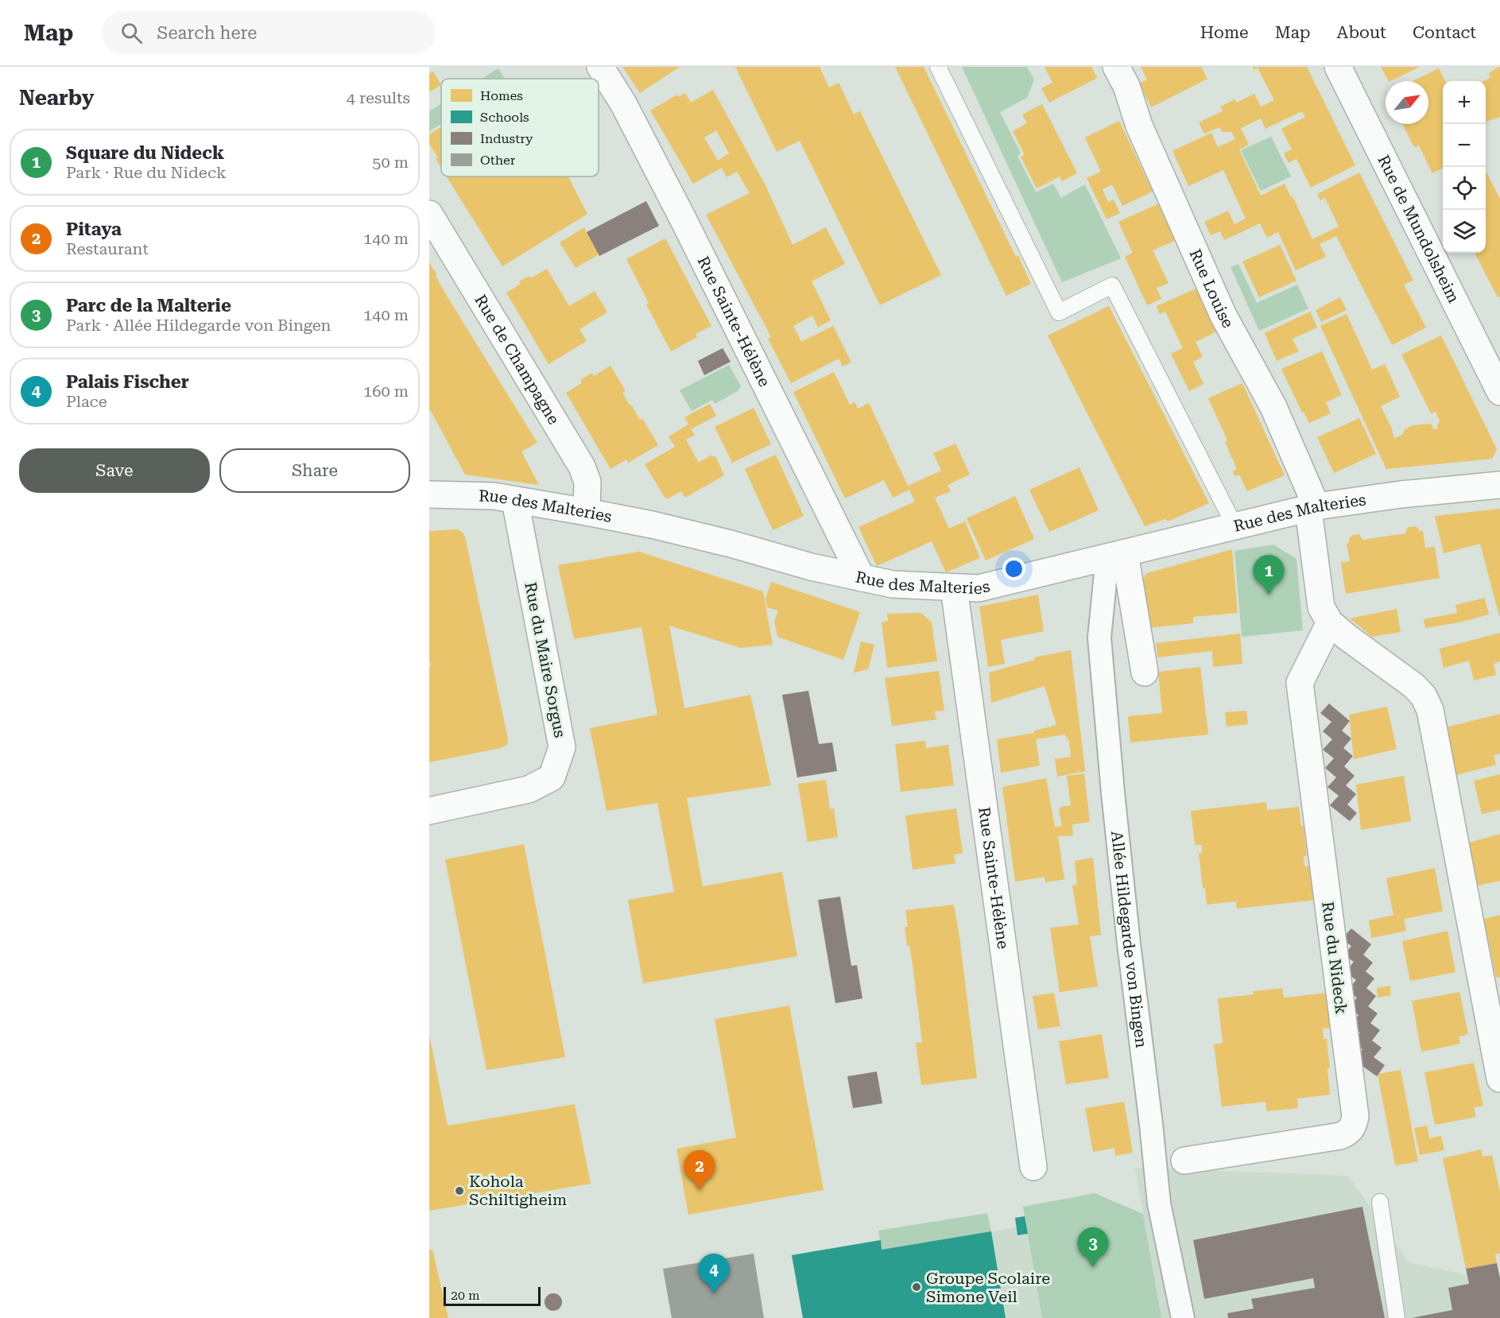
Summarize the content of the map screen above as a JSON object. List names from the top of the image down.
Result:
{
  "streets": {
    "street": [
      "Rue de Mundolsheim",
      "Rue Louise",
      "Rue Sainte-Hélène",
      "Rue de Champagne",
      "Rue des Malteries",
      "Rue du Maire Sorgus",
      "Allée Hildegarde von Bingen",
      "Rue du Nideck"
    ]
  },
  "crossings": [
    ["Rue Louise", "Rue des Malteries"],
    ["Rue Sainte-Hélène", "Rue des Malteries"],
    ["Rue de Champagne", "Rue des Malteries"],
    ["Rue des Malteries", "Rue du Maire Sorgus"],
    ["Rue des Malteries", "Allée Hildegarde von Bingen"]
  ],
  "places": ["Kohola Schiltigheim", "Groupe Scolaire Simone Veil"],
  "legend": [
    "Homes",
    "Schools",
    "Industry",
    "Other"
  ],
  "scale_bar": "20 m",
  "north": "top right",
  "page": {
    "header": "Map",
    "search": "Search here",
    "nav": [
      "Home",
      "Map",
      "About",
      "Contact"
    ],
    "heading": ["Nearby", "4 results"],
    "map_buttons": ["+", "−"],
    "list": [
      {
        "mark": "1",
        "name": "Square du Nideck",
        "note": "Park · Rue du Nideck",
        "value": "50 m"
      },
      {
        "mark": "2",
        "name": "Pitaya",
        "note": "Restaurant",
        "value": "140 m"
      },
      {
        "mark": "3",
        "name": "Parc de la Malterie",
        "note": "Park · Allée Hildegarde von Bingen",
        "value": "140 m"
      },
      {
        "mark": "4",
        "name": "Palais Fischer",
        "note": "Place",
        "value": "160 m"
      }
    ],
    "buttons": ["Save", "Share"],
    "pins": [
      "1",
      "2",
      "3",
      "4"
    ],
    "scale": "20 m"
  }
}
